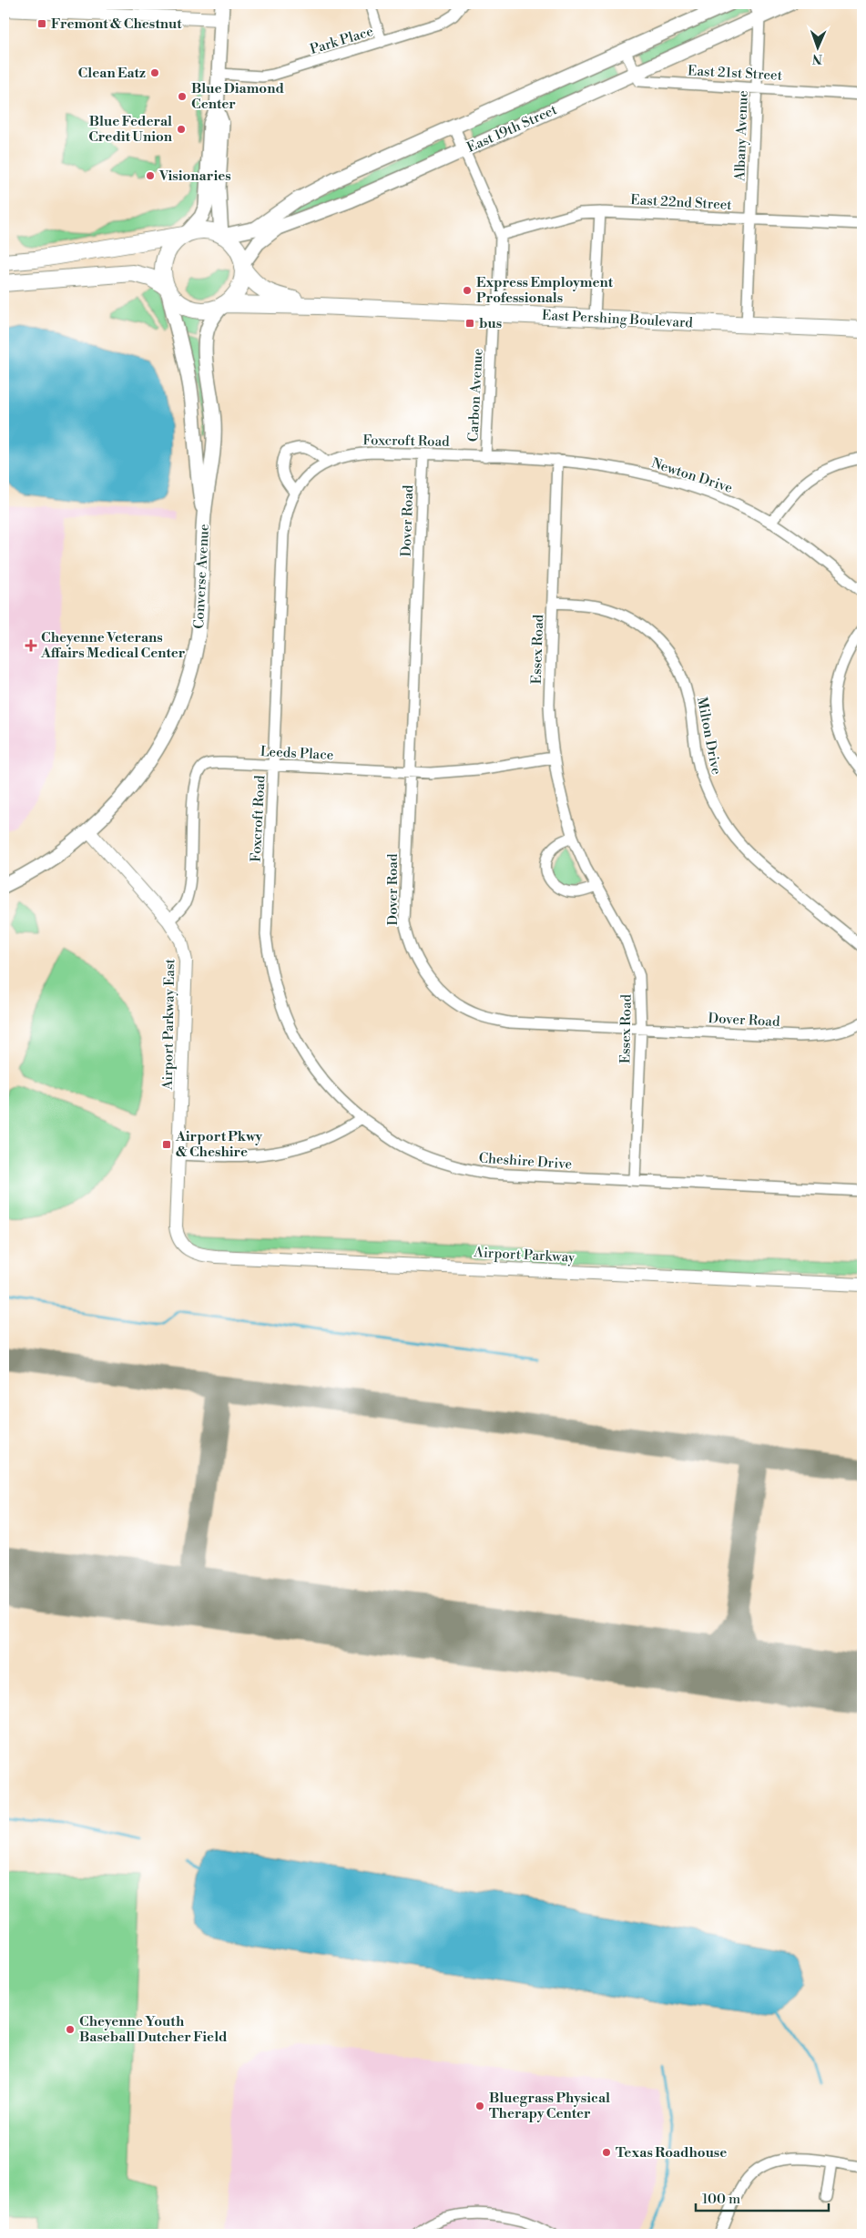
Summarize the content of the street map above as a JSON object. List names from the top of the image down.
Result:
{
  "streets": {
    "main road": ["East 19th Street", "East Pershing Boulevard", "Converse Avenue"],
    "street": [
      "Park Place",
      "East 21st Street",
      "Albany Avenue",
      "East 22nd Street",
      "Carbon Avenue",
      "Foxcroft Road",
      "Newton Drive",
      "Dover Road",
      "Essex Road",
      "Milton Drive",
      "Leeds Place",
      "Airport Parkway East",
      "Cheshire Drive",
      "Airport Parkway"
    ]
  },
  "crossings": [
    ["East 21st Street", "East 19th Street"],
    ["East 21st Street", "Albany Avenue"],
    ["East 19th Street", "Albany Avenue"],
    ["East 19th Street", "East Pershing Boulevard"],
    ["East 19th Street", "Carbon Avenue"],
    ["East 19th Street", "Converse Avenue"],
    ["Albany Avenue", "East 22nd Street"],
    ["Albany Avenue", "East Pershing Boulevard"],
    ["East 22nd Street", "Carbon Avenue"],
    ["East Pershing Boulevard", "Carbon Avenue"],
    ["East Pershing Boulevard", "Converse Avenue"],
    ["Carbon Avenue", "Foxcroft Road"],
    ["Carbon Avenue", "Newton Drive"],
    ["Foxcroft Road", "Newton Drive"],
    ["Foxcroft Road", "Dover Road"],
    ["Foxcroft Road", "Leeds Place"],
    ["Foxcroft Road", "Cheshire Drive"],
    ["Newton Drive", "Essex Road"],
    ["Dover Road", "Essex Road"],
    ["Dover Road", "Leeds Place"],
    ["Converse Avenue", "Airport Parkway East"],
    ["Essex Road", "Milton Drive"],
    ["Essex Road", "Leeds Place"],
    ["Essex Road", "Cheshire Drive"],
    ["Leeds Place", "Airport Parkway East"],
    ["Airport Parkway East", "Airport Parkway"]
  ],
  "places": {
    "transit": ["Fremont & Chestnut", "bus", "Airport Pkwy & Cheshire"],
    "other": [
      "Clean Eatz",
      "Blue Diamond Center",
      "Blue Federal Credit Union",
      "Visionaries",
      "Express Employment Professionals",
      "Cheyenne Youth Baseball Dutcher Field",
      "Bluegrass Physical Therapy Center",
      "Texas Roadhouse"
    ],
    "health": ["Cheyenne Veterans Affairs Medical Center"]
  },
  "scale_bar": "100 m",
  "north": "bottom"
}
